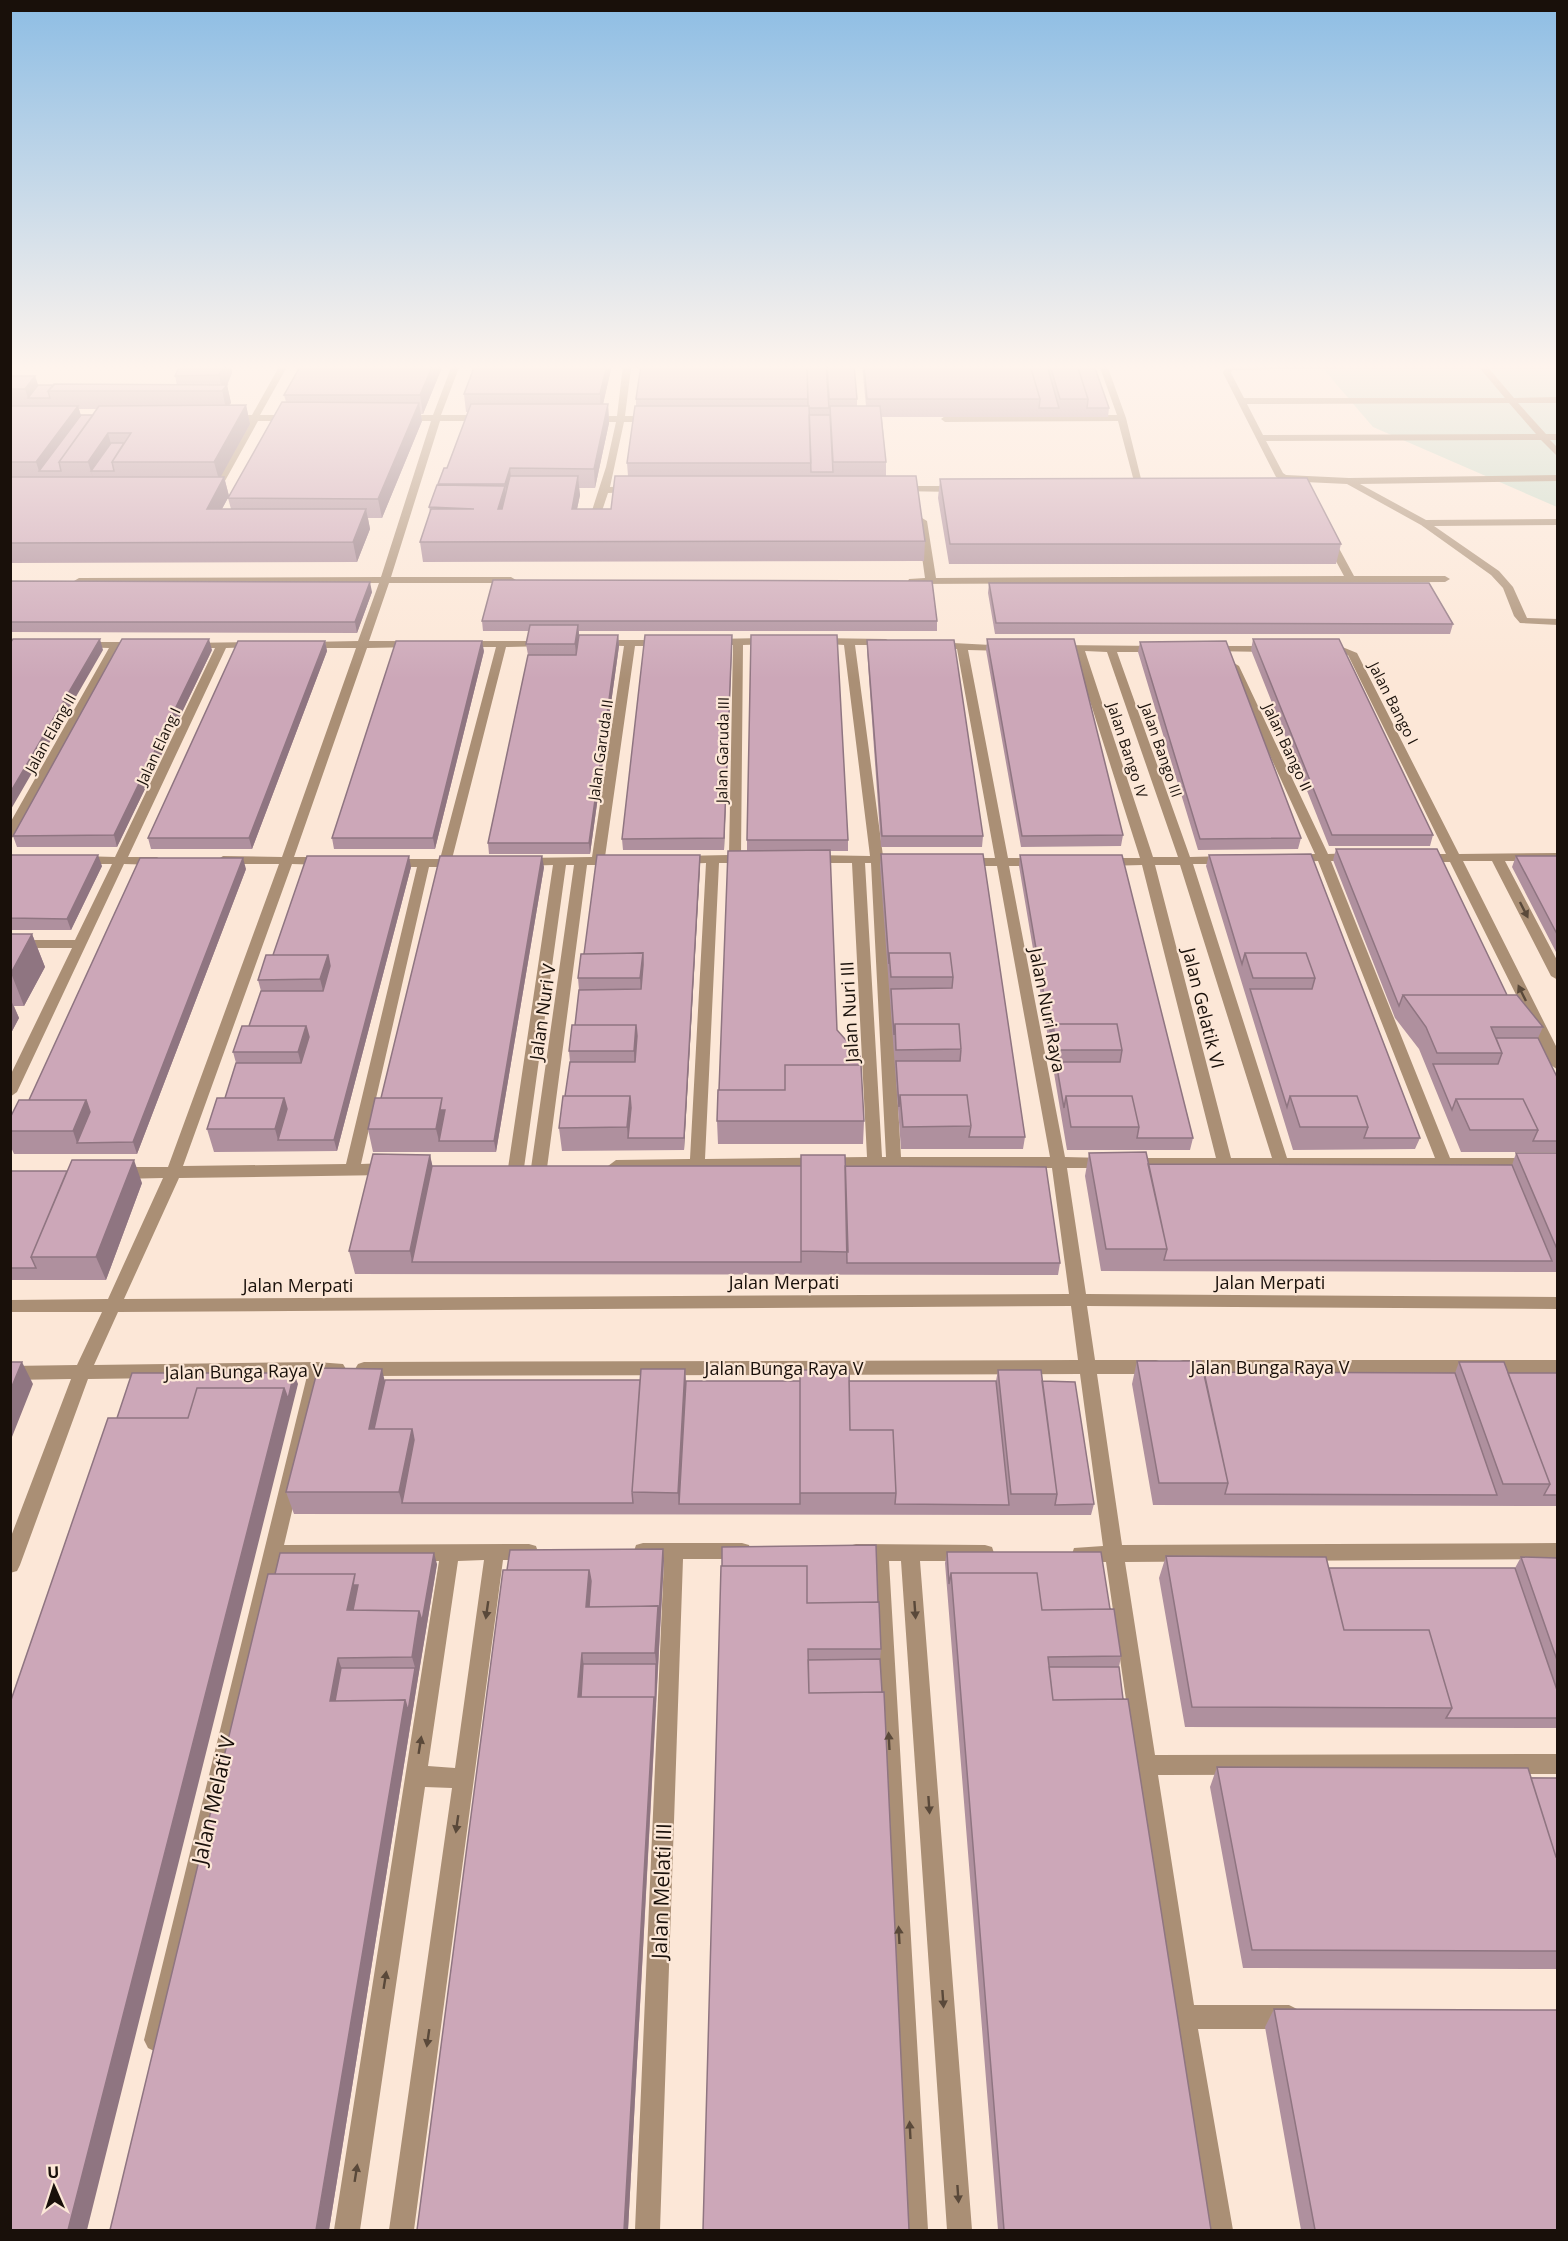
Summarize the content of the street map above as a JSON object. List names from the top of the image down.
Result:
{
  "streets": {
    "street": [
      "Jalan Bango I",
      "Jalan Elang II",
      "Jalan Elang I",
      "Jalan Bango II",
      "Jalan Garuda II",
      "Jalan Garuda III",
      "Jalan Bango IV",
      "Jalan Bango III",
      "Jalan Gelatik VI",
      "Jalan Nuri Raya",
      "Jalan Nuri V",
      "Jalan Nuri III",
      "Jalan Merpati",
      "Jalan Bunga Raya V",
      "Jalan Melati V",
      "Jalan Melati III"
    ]
  },
  "crossings": [
    ["Jalan Bango IV", "Jalan Gelatik VI"],
    ["Jalan Nuri Raya", "Jalan Merpati"],
    ["Jalan Nuri Raya", "Jalan Bunga Raya V"],
    ["Jalan Bunga Raya V", "Jalan Melati V"]
  ],
  "north": "top"
}
